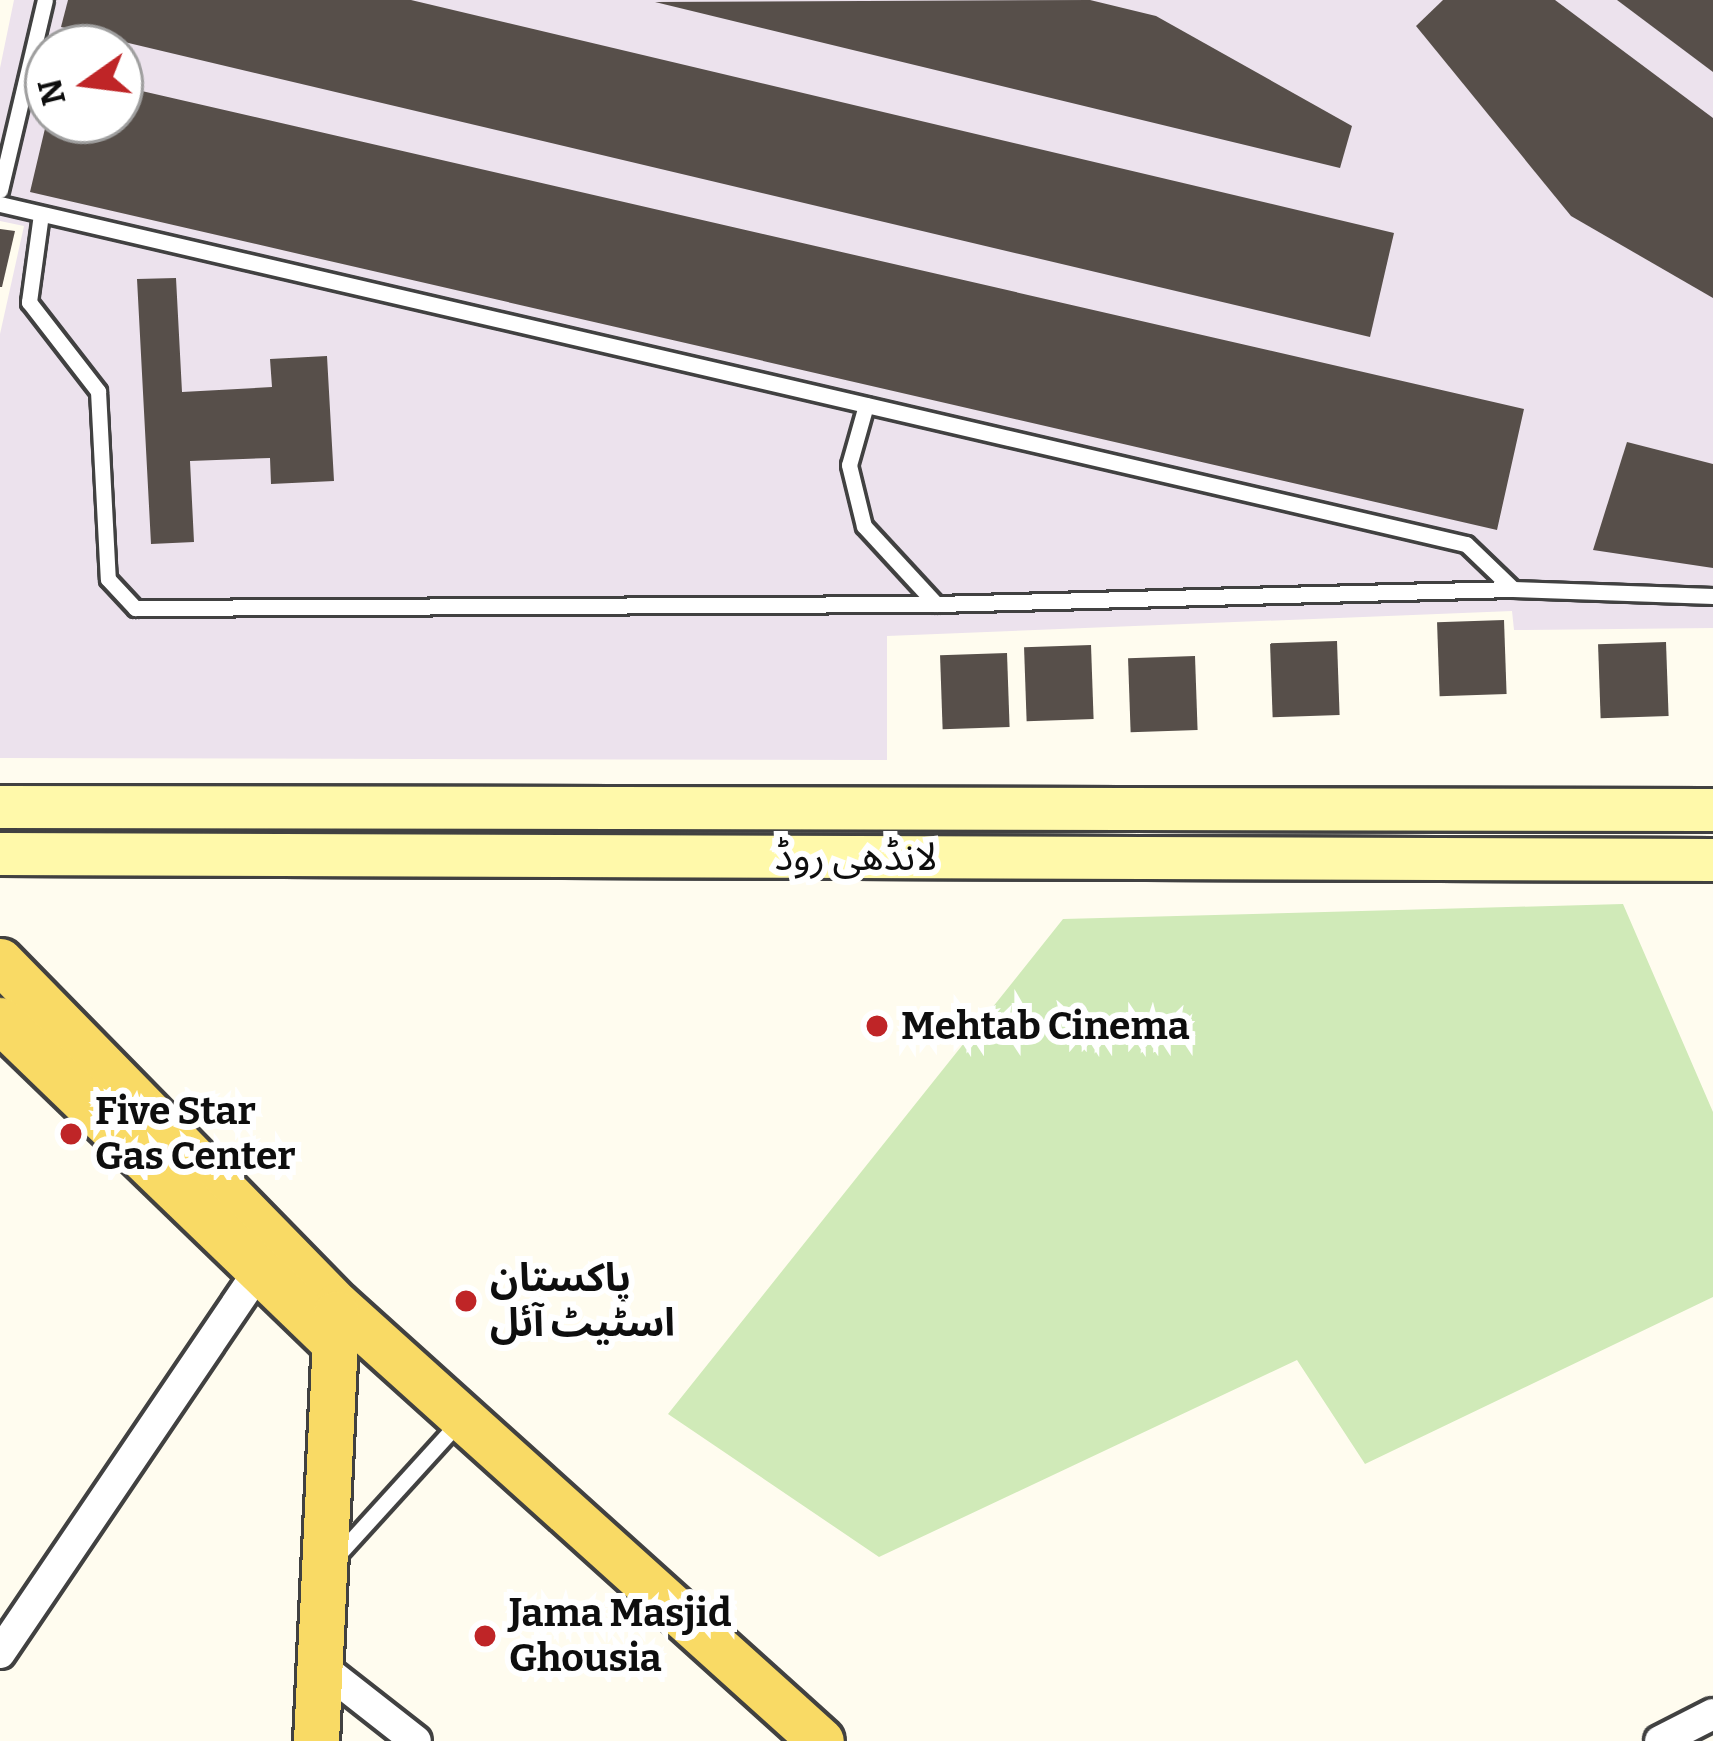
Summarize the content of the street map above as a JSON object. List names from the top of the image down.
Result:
{
  "streets": {
    "main road": ["لانڈھی روڈ"]
  },
  "places": [
    "Mehtab Cinema",
    "Five Star Gas Center",
    "پاکستان اسٹیٹ آئل",
    "Jama Masjid Ghousia"
  ],
  "north": "left"
}
